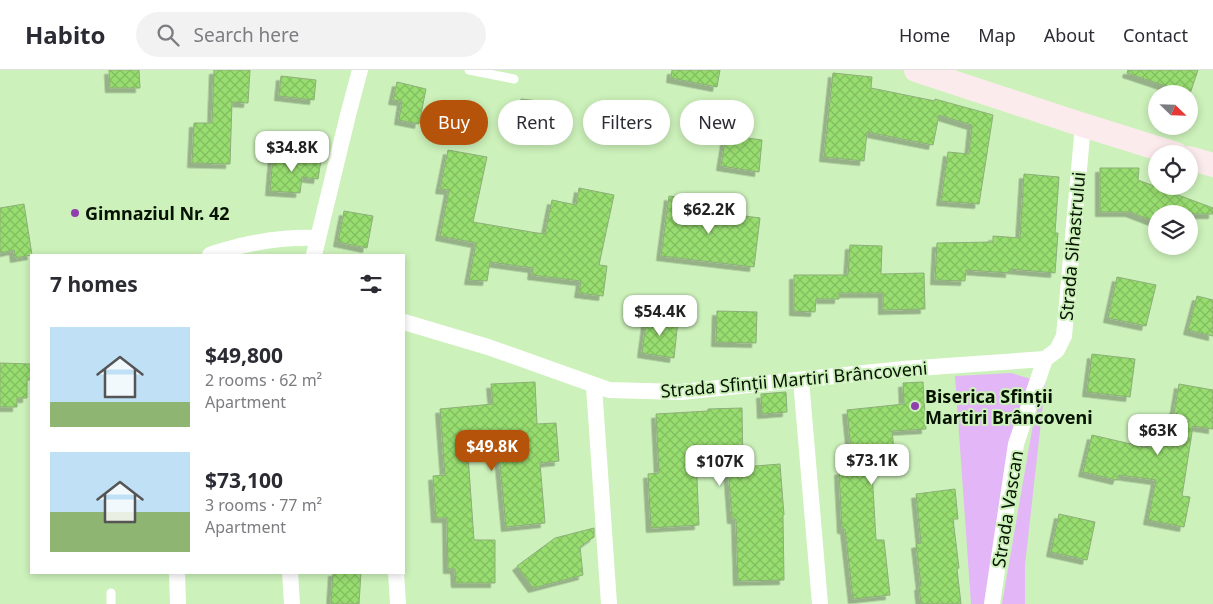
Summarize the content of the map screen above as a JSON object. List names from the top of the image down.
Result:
{
  "streets": {
    "street": ["Strada Sihastrului", "Strada Sfinții Martiri Brâncoveni", "Strada Vascan"]
  },
  "crossings": [
    ["Strada Sihastrului", "Strada Sfinții Martiri Brâncoveni"],
    ["Strada Sihastrului", "Strada Vascan"],
    ["Strada Sfinții Martiri Brâncoveni", "Strada Vascan"]
  ],
  "places": ["Gimnaziul Nr. 42", "Biserica Sfinții Martiri Brâncoveni"],
  "north": "bottom right",
  "page": {
    "header": "Habito",
    "search": "Search here",
    "nav": [
      "Home",
      "Map",
      "About",
      "Contact"
    ],
    "chip": [
      "Buy",
      "Rent",
      "Filters",
      "New"
    ],
    "price": [
      "$34.8K",
      "$62.2K",
      "$54.4K",
      "$63K",
      "$49.8K",
      "$73.1K",
      "$107K"
    ],
    "heading": "7 homes",
    "list": [
      {
        "name": "$49,800",
        "note": "2 rooms · 62 m² · Apartment"
      },
      {
        "name": "$73,100",
        "note": "3 rooms · 77 m² · Apartment"
      }
    ]
  }
}
